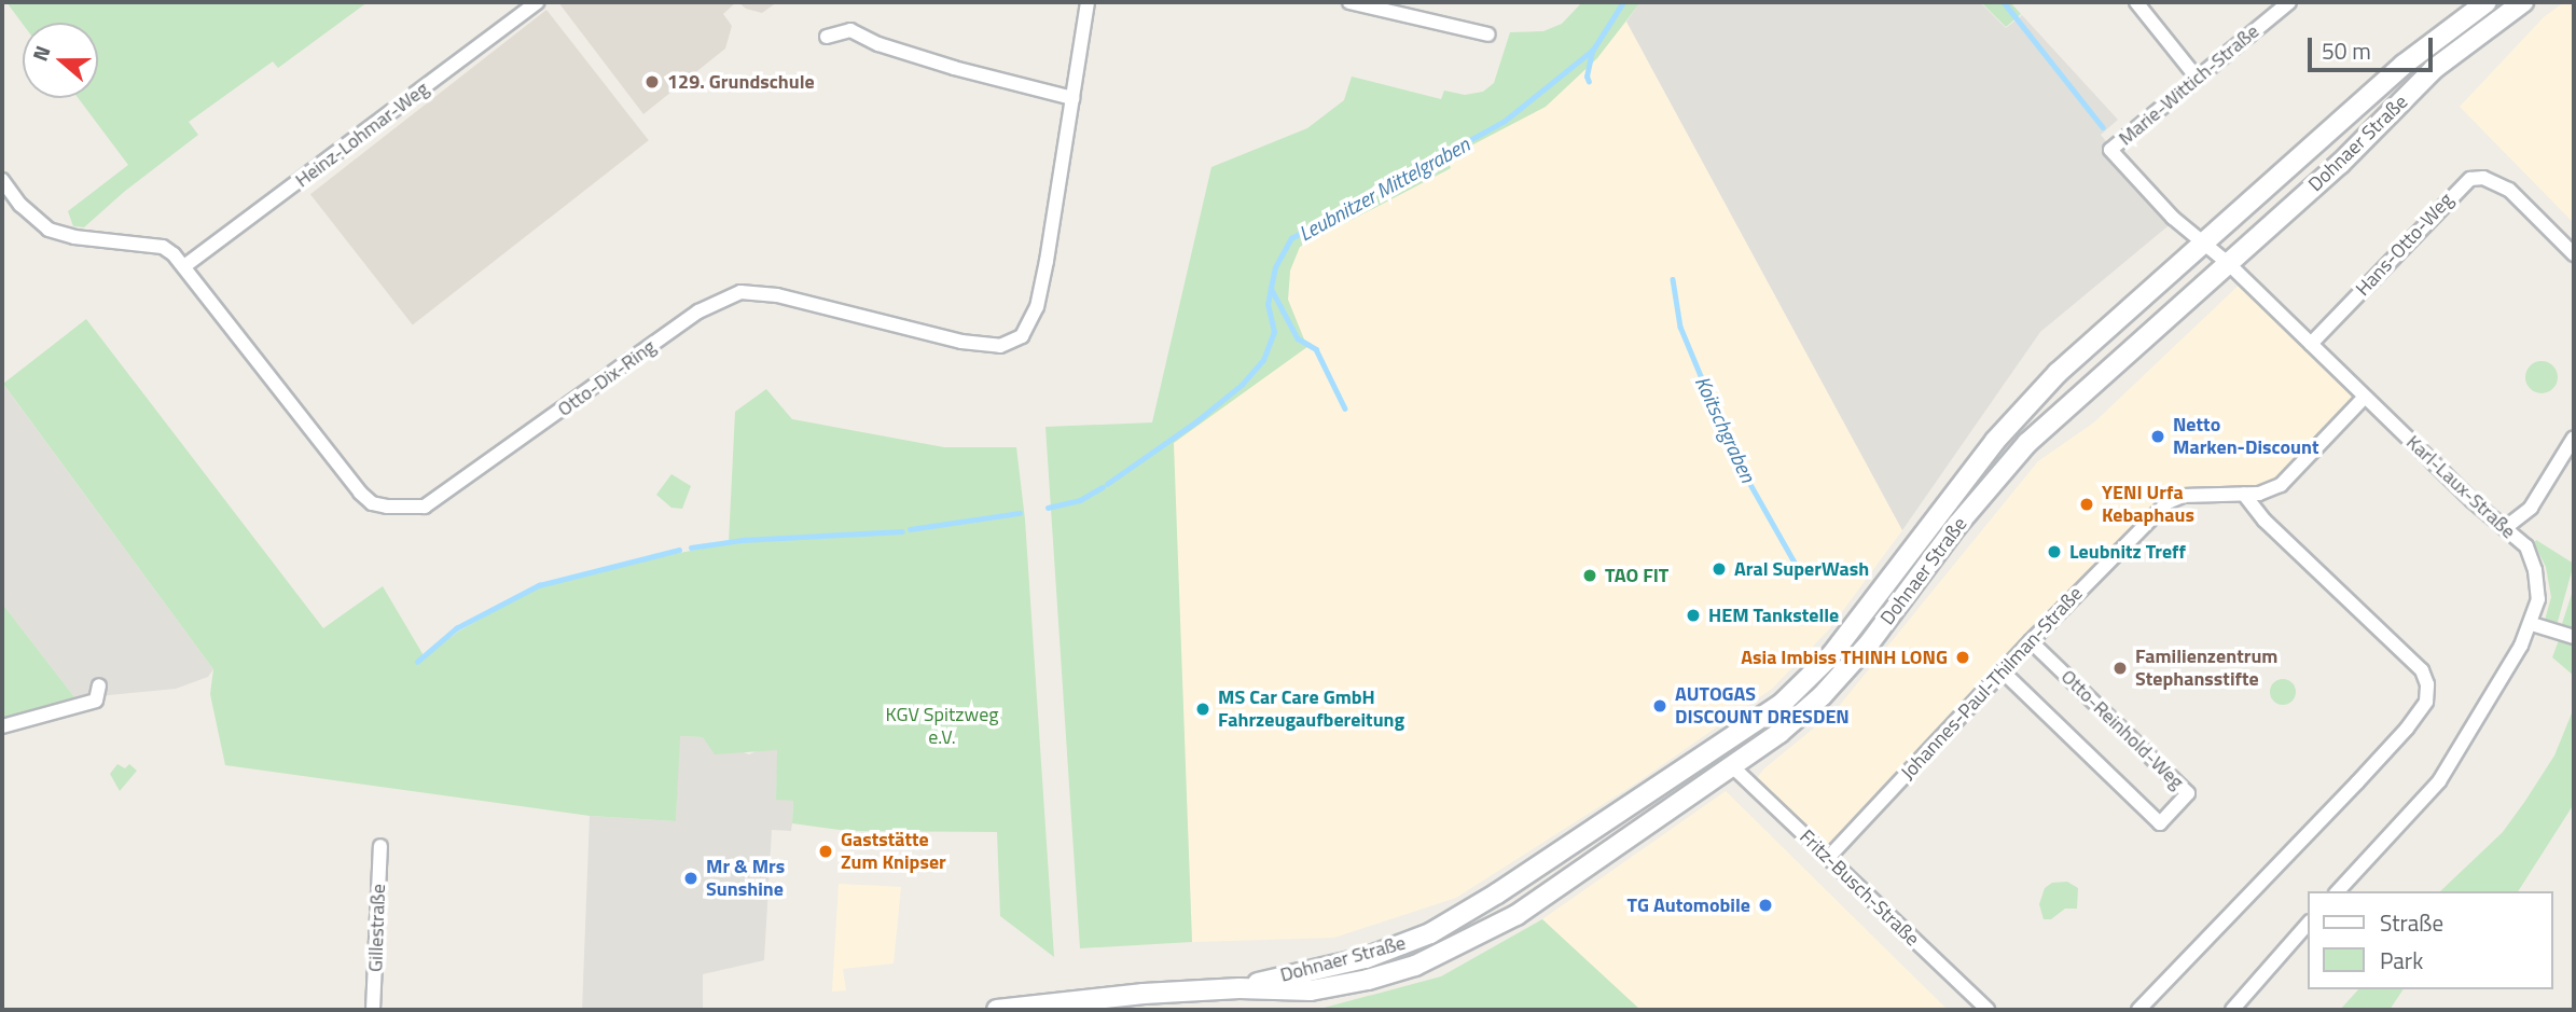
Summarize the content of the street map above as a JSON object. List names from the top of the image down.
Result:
{
  "streets": {
    "main road": ["Dohnaer Straße"],
    "street": [
      "Marie-Wittich-Straße",
      "Heinz-Lohmar-Weg",
      "Hans-Otto-Weg",
      "Otto-Dix-Ring",
      "Karl-Laux-Straße",
      "Johannes-Paul-Thilman-Straße",
      "Otto-Reinhold-Weg",
      "Fritz-Busch-Straße",
      "Gillestraße"
    ]
  },
  "crossings": [
    ["Marie-Wittich-Straße", "Dohnaer Straße"],
    ["Marie-Wittich-Straße", "Karl-Laux-Straße"],
    ["Heinz-Lohmar-Weg", "Otto-Dix-Ring"],
    ["Dohnaer Straße", "Karl-Laux-Straße"],
    ["Dohnaer Straße", "Fritz-Busch-Straße"],
    ["Hans-Otto-Weg", "Karl-Laux-Straße"],
    ["Karl-Laux-Straße", "Johannes-Paul-Thilman-Straße"],
    ["Johannes-Paul-Thilman-Straße", "Otto-Reinhold-Weg"],
    ["Johannes-Paul-Thilman-Straße", "Fritz-Busch-Straße"]
  ],
  "water": ["Leubnitzer Mittelgraben", "Koitschgraben"],
  "parks": ["KGV Spitzweg e.V."],
  "places": [
    "129. Grundschule",
    "Netto Marken-Discount",
    "YENI Urfa Kebaphaus",
    "Leubnitz Treff",
    "Aral SuperWash",
    "TAO FIT",
    "HEM Tankstelle",
    "Asia Imbiss THINH LONG",
    "Familienzentrum Stephansstifte",
    "AUTOGAS DISCOUNT DRESDEN",
    "MS Car Care GmbH Fahrzeugaufbereitung",
    "Gaststätte Zum Knipser",
    "Mr & Mrs Sunshine",
    "TG Automobile"
  ],
  "legend": ["Straße", "Park"],
  "scale_bar": "50 m",
  "north": "left"
}
